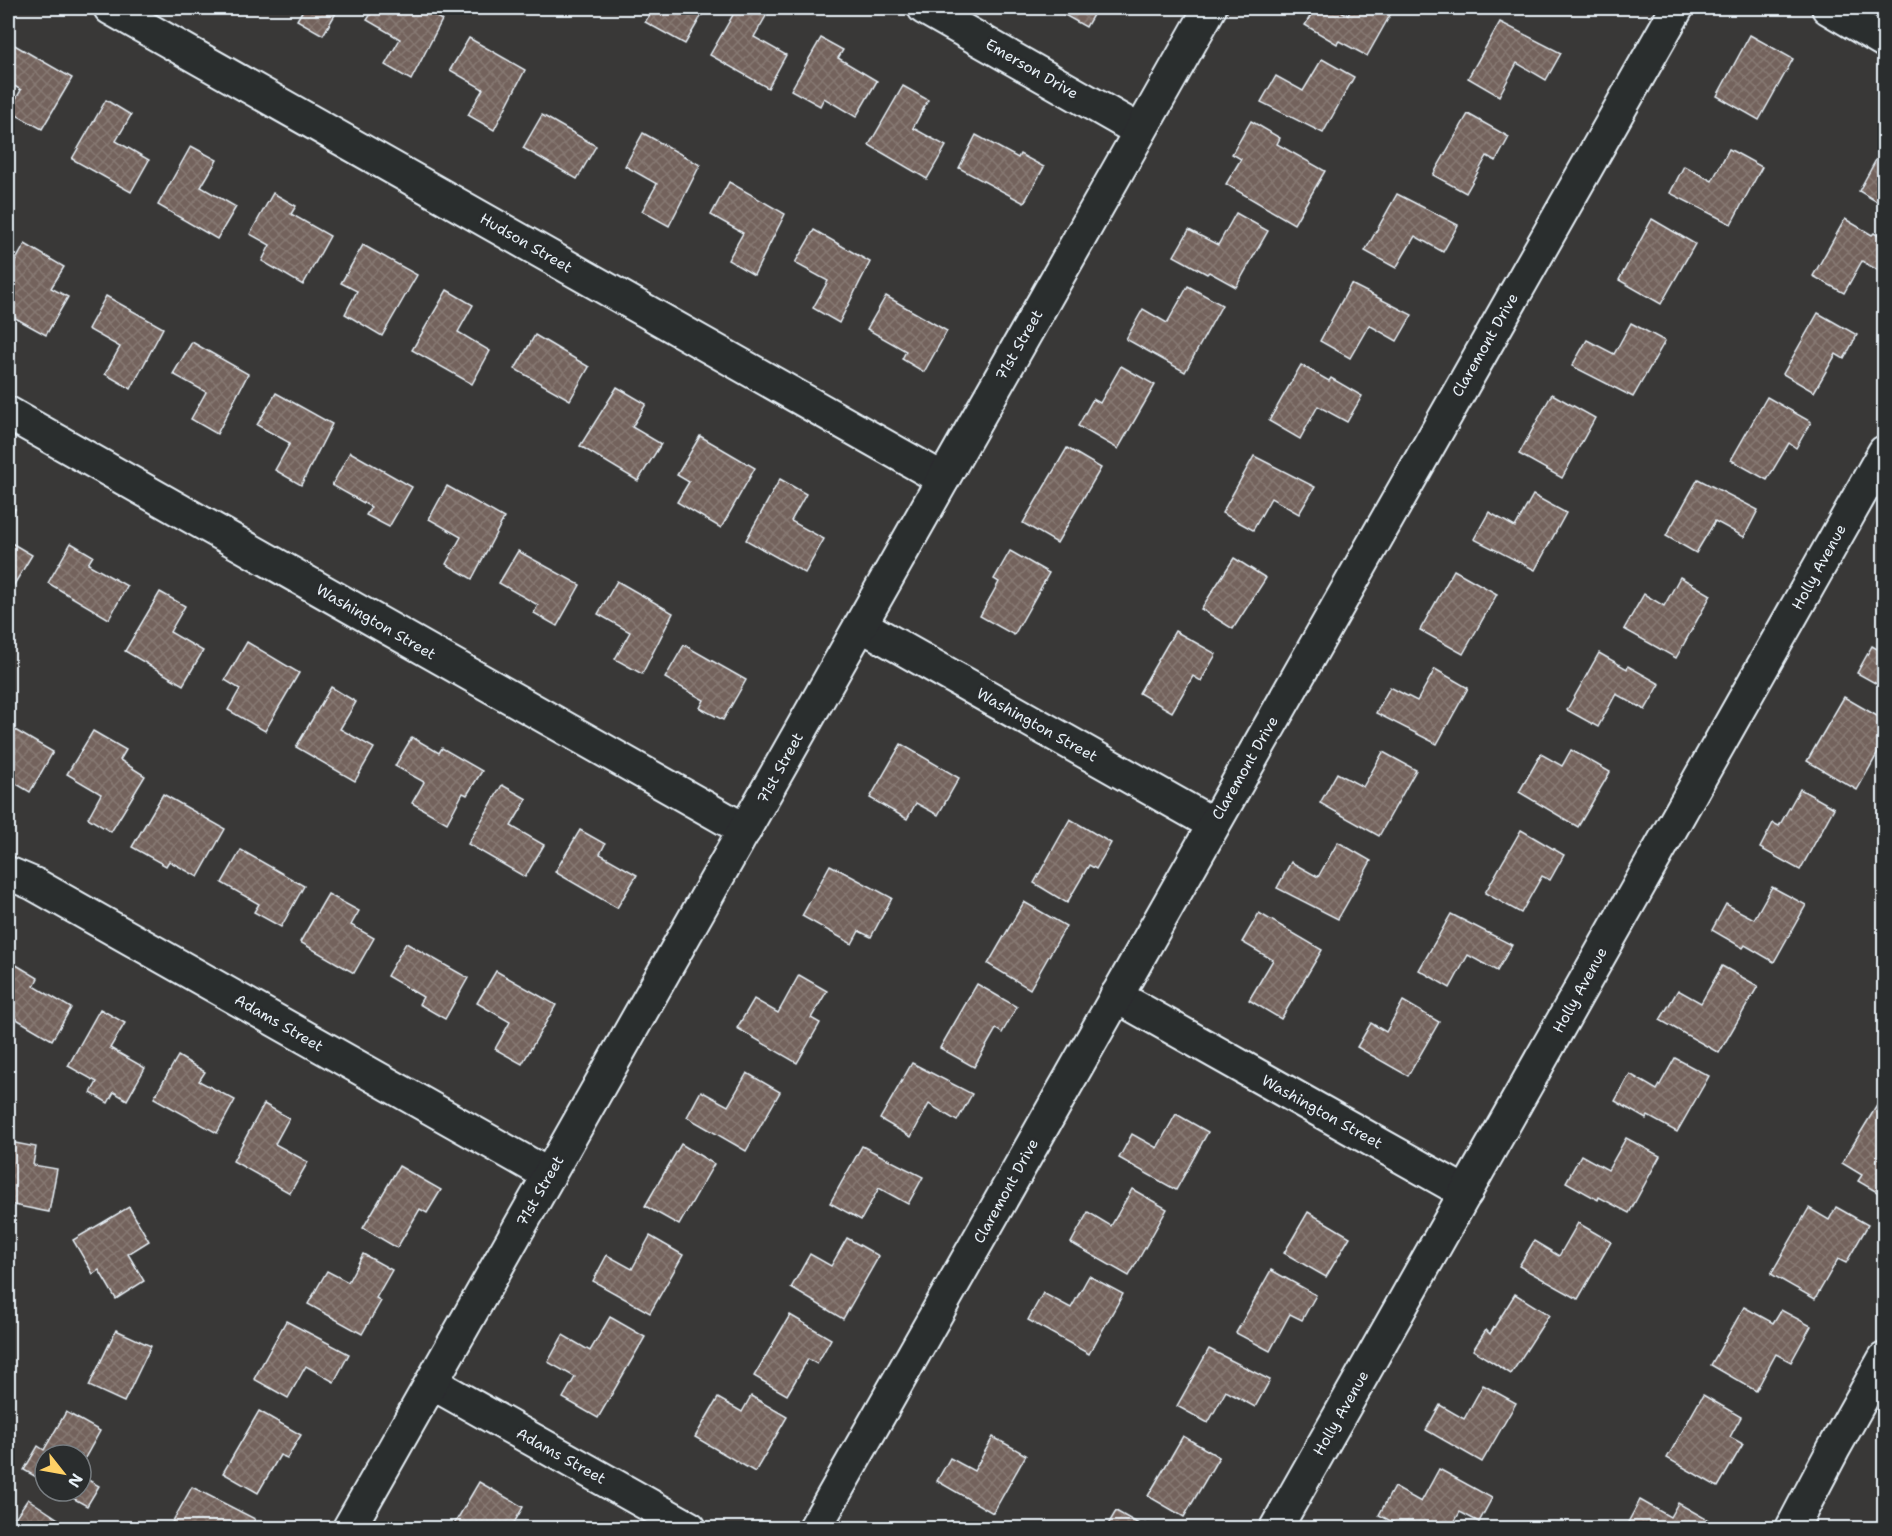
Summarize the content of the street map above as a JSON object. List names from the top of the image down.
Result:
{
  "streets": {
    "street": [
      "Emerson Drive",
      "Hudson Street",
      "71st Street",
      "Claremont Drive",
      "Holly Avenue",
      "Washington Street",
      "Adams Street"
    ]
  },
  "crossings": [
    ["Emerson Drive", "71st Street"],
    ["Hudson Street", "71st Street"],
    ["71st Street", "Washington Street"],
    ["71st Street", "Adams Street"],
    ["Claremont Drive", "Washington Street"],
    ["Holly Avenue", "Washington Street"]
  ],
  "north": "bottom right"
}
